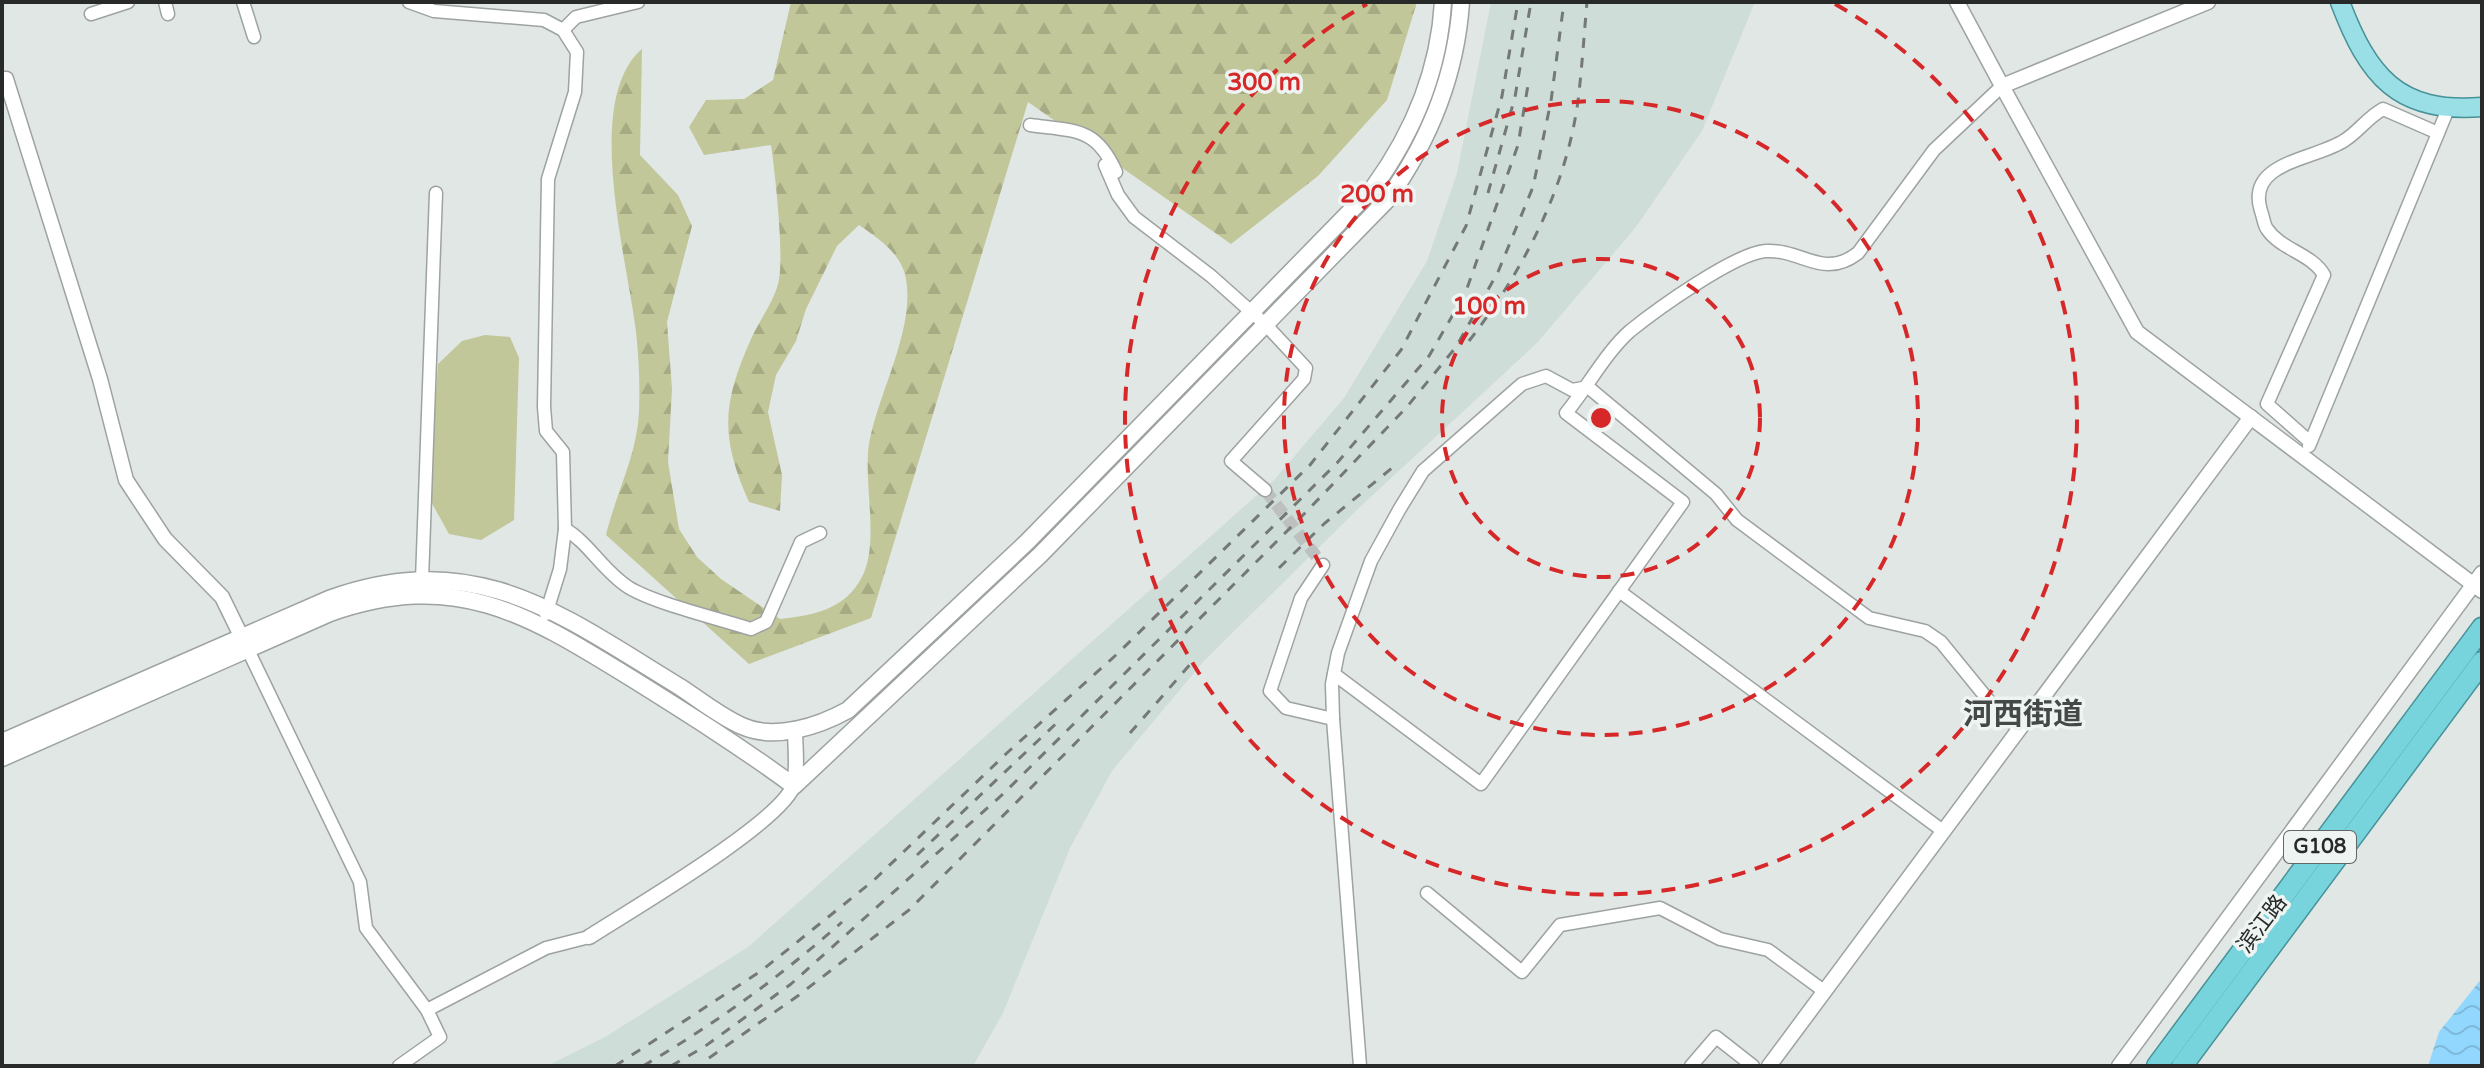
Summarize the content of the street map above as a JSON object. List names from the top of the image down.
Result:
{
  "streets": {
    "highway": ["G108", "滨江路"]
  },
  "districts": ["河西街道"],
  "rings": ["300 m", "200 m", "100 m"]
}
